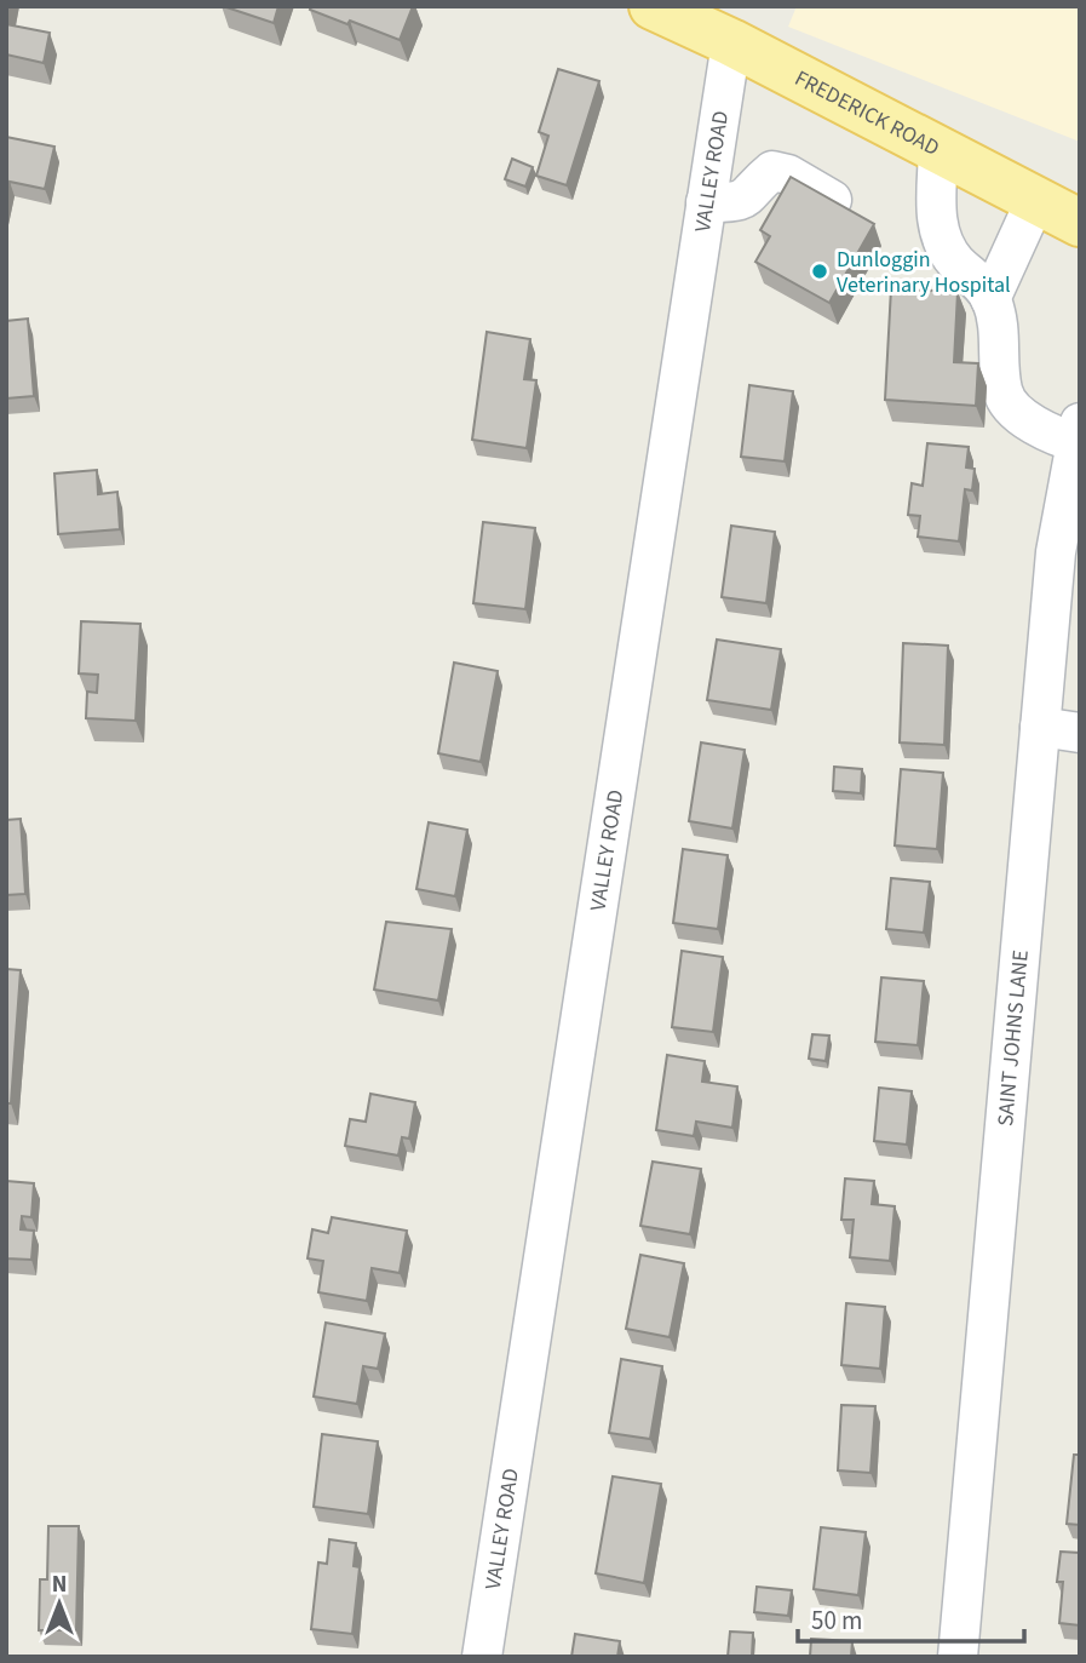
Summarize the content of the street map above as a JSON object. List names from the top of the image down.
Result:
{
  "streets": {
    "main road": ["FREDERICK ROAD"],
    "street": ["VALLEY ROAD", "SAINT JOHNS LANE"]
  },
  "crossings": [
    ["FREDERICK ROAD", "VALLEY ROAD"]
  ],
  "places": ["Dunloggin Veterinary Hospital"],
  "scale_bar": "50 m",
  "north": "top"
}
